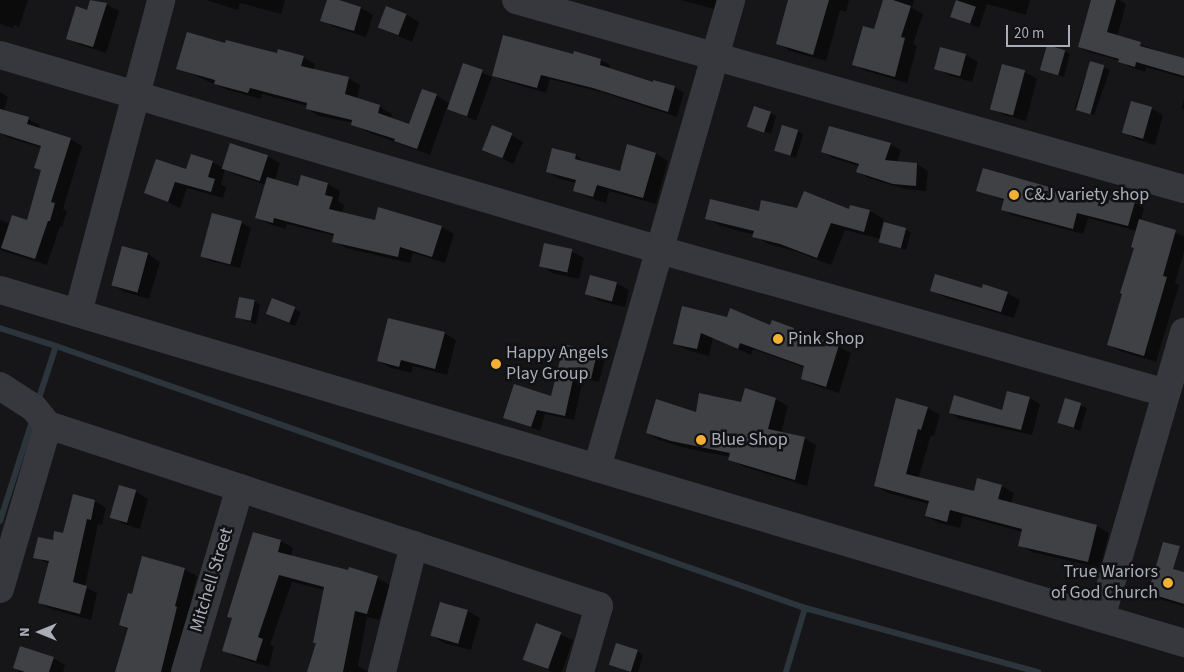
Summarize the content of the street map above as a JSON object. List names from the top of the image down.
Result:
{
  "streets": {
    "street": ["Mitchell Street"]
  },
  "places": [
    "C&J variety shop",
    "Pink Shop",
    "Happy Angels Play Group",
    "Blue Shop",
    "True Wariors of God Church"
  ],
  "scale_bar": "20 m",
  "north": "left"
}
